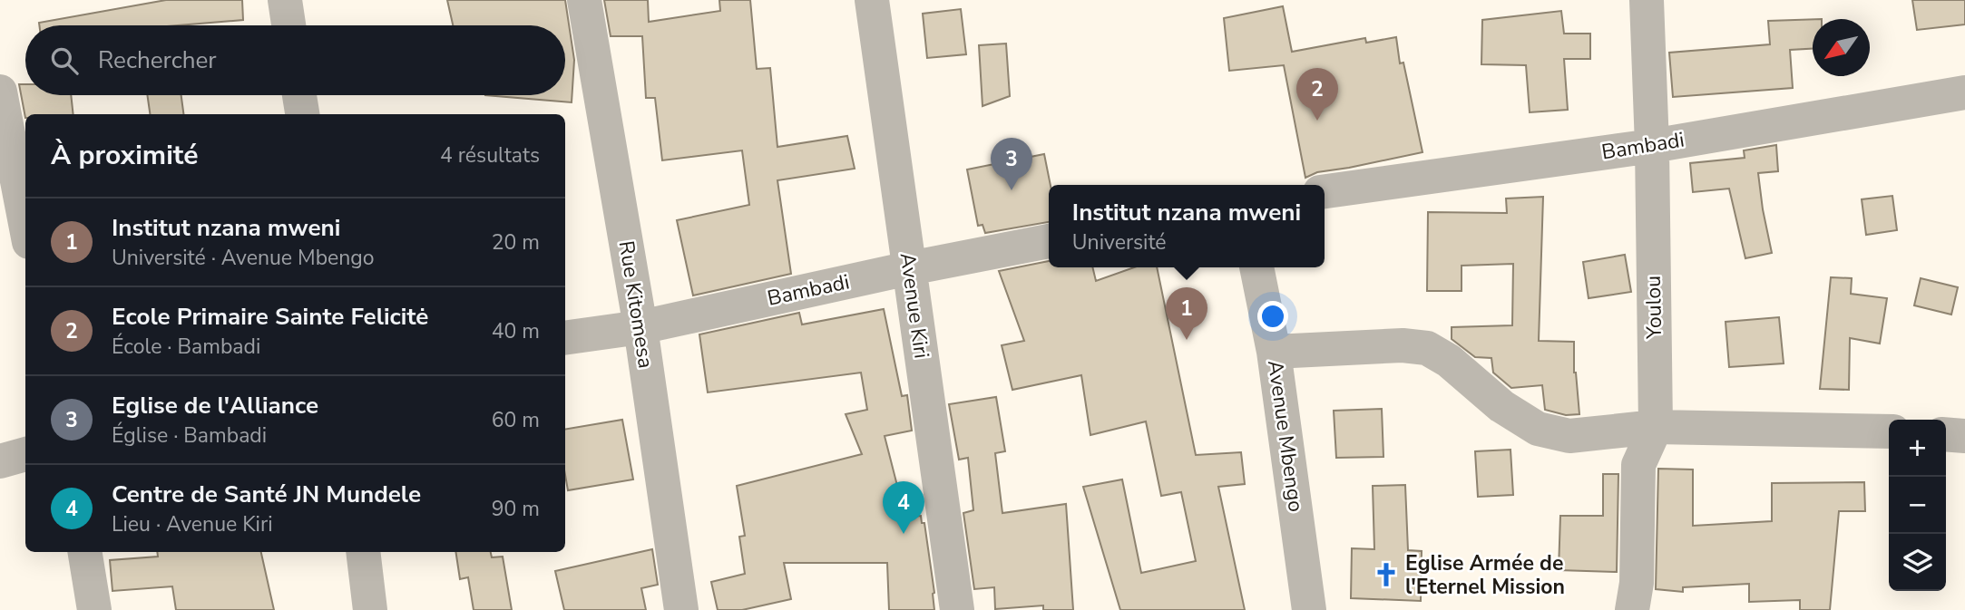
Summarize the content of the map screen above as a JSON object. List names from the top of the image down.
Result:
{
  "streets": {
    "street": [
      "Bambadi",
      "Rue Kitomesa",
      "Avenue Kiri",
      "Youlou",
      "Avenue Mbengo"
    ]
  },
  "crossings": [
    ["Bambadi", "Rue Kitomesa"],
    ["Bambadi", "Avenue Kiri"],
    ["Bambadi", "Youlou"]
  ],
  "places": {
    "church": ["Eglise Armée de l'Eternel Mission"]
  },
  "north": "bottom left",
  "page": {
    "search": "Rechercher",
    "pins": [
      "2",
      "3",
      "1",
      "4"
    ],
    "heading": ["À proximité", "4 résultats"],
    "popup": ["Institut nzana mweni", "Université"],
    "list": [
      {
        "mark": "1",
        "name": "Institut nzana mweni",
        "note": "Université · Avenue Mbengo",
        "value": "20 m"
      },
      {
        "mark": "2",
        "name": "Ecole Primaire Sainte Felicitė",
        "note": "École · Bambadi",
        "value": "40 m"
      },
      {
        "mark": "3",
        "name": "Eglise de l'Alliance",
        "note": "Église · Bambadi",
        "value": "60 m"
      },
      {
        "mark": "4",
        "name": "Centre de Santé JN Mundele",
        "note": "Lieu · Avenue Kiri",
        "value": "90 m"
      }
    ],
    "map_buttons": ["+", "−"]
  }
}
